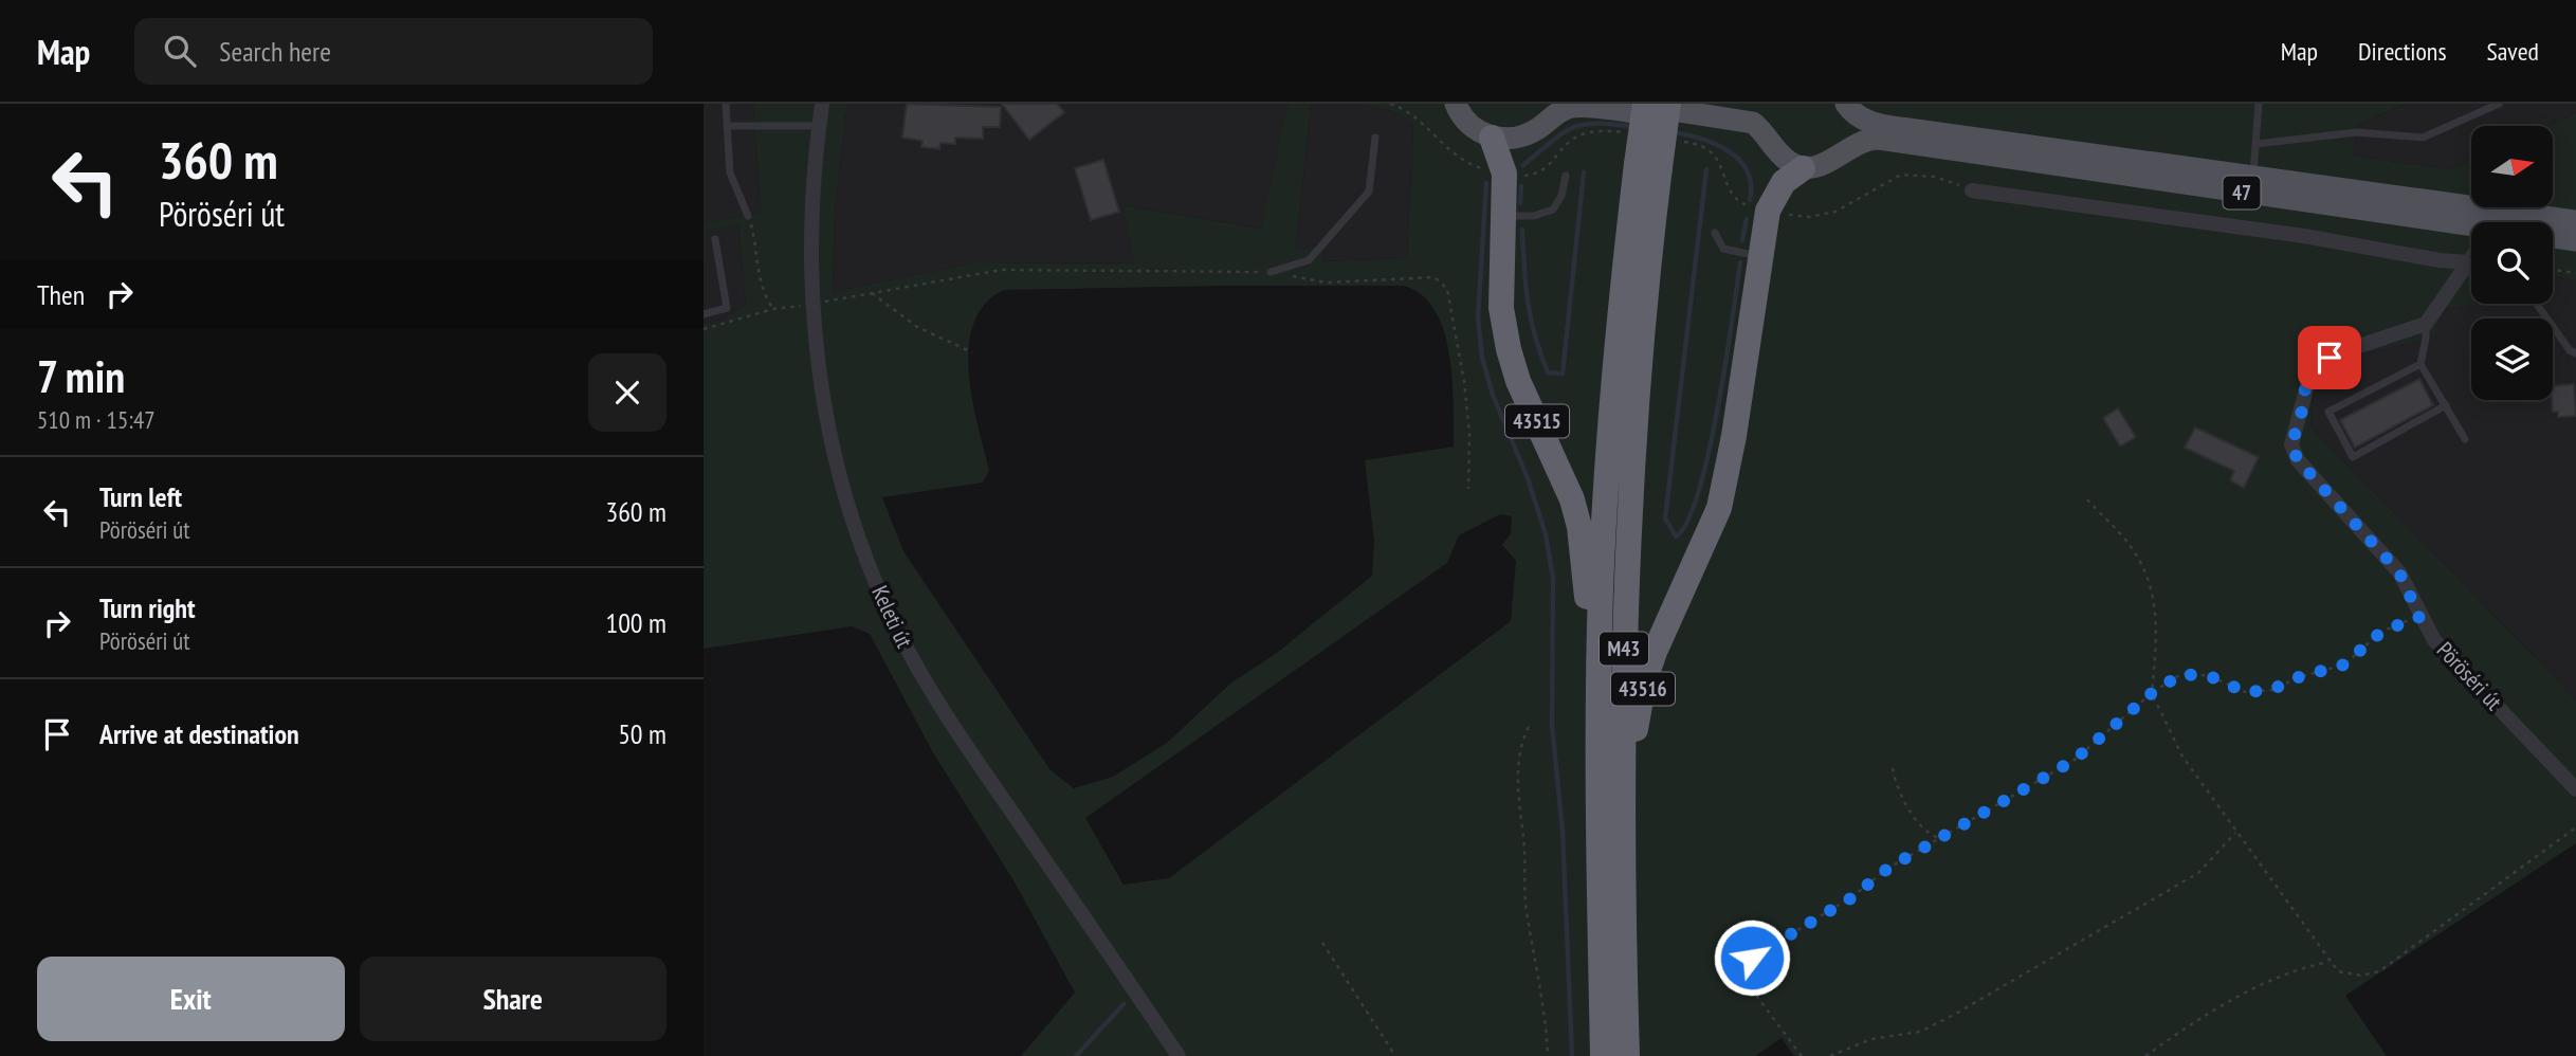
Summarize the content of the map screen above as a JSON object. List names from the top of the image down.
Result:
{
  "streets": {
    "highway": ["43515", "M43", "43516"],
    "main road": ["47"],
    "street": ["Keleti út", "Pöröséri út"]
  },
  "crossings": [
    ["47", "43516"],
    ["43515", "M43"],
    ["M43", "43516"]
  ],
  "north": "right",
  "page": {
    "header": "Map",
    "search": "Search here",
    "nav": ["Map", "Directions", "Saved"],
    "turn": ["360 m", "Pöröséri út"],
    "then": "Then",
    "heading": ["7 min", "510 m · 15:47"],
    "list": [
      {
        "name": "Turn left",
        "note": "Pöröséri út",
        "value": "360 m"
      },
      {
        "name": "Turn right",
        "note": "Pöröséri út",
        "value": "100 m"
      },
      {
        "name": "Arrive at destination",
        "value": "50 m"
      }
    ],
    "buttons": ["Exit", "Share"]
  }
}
